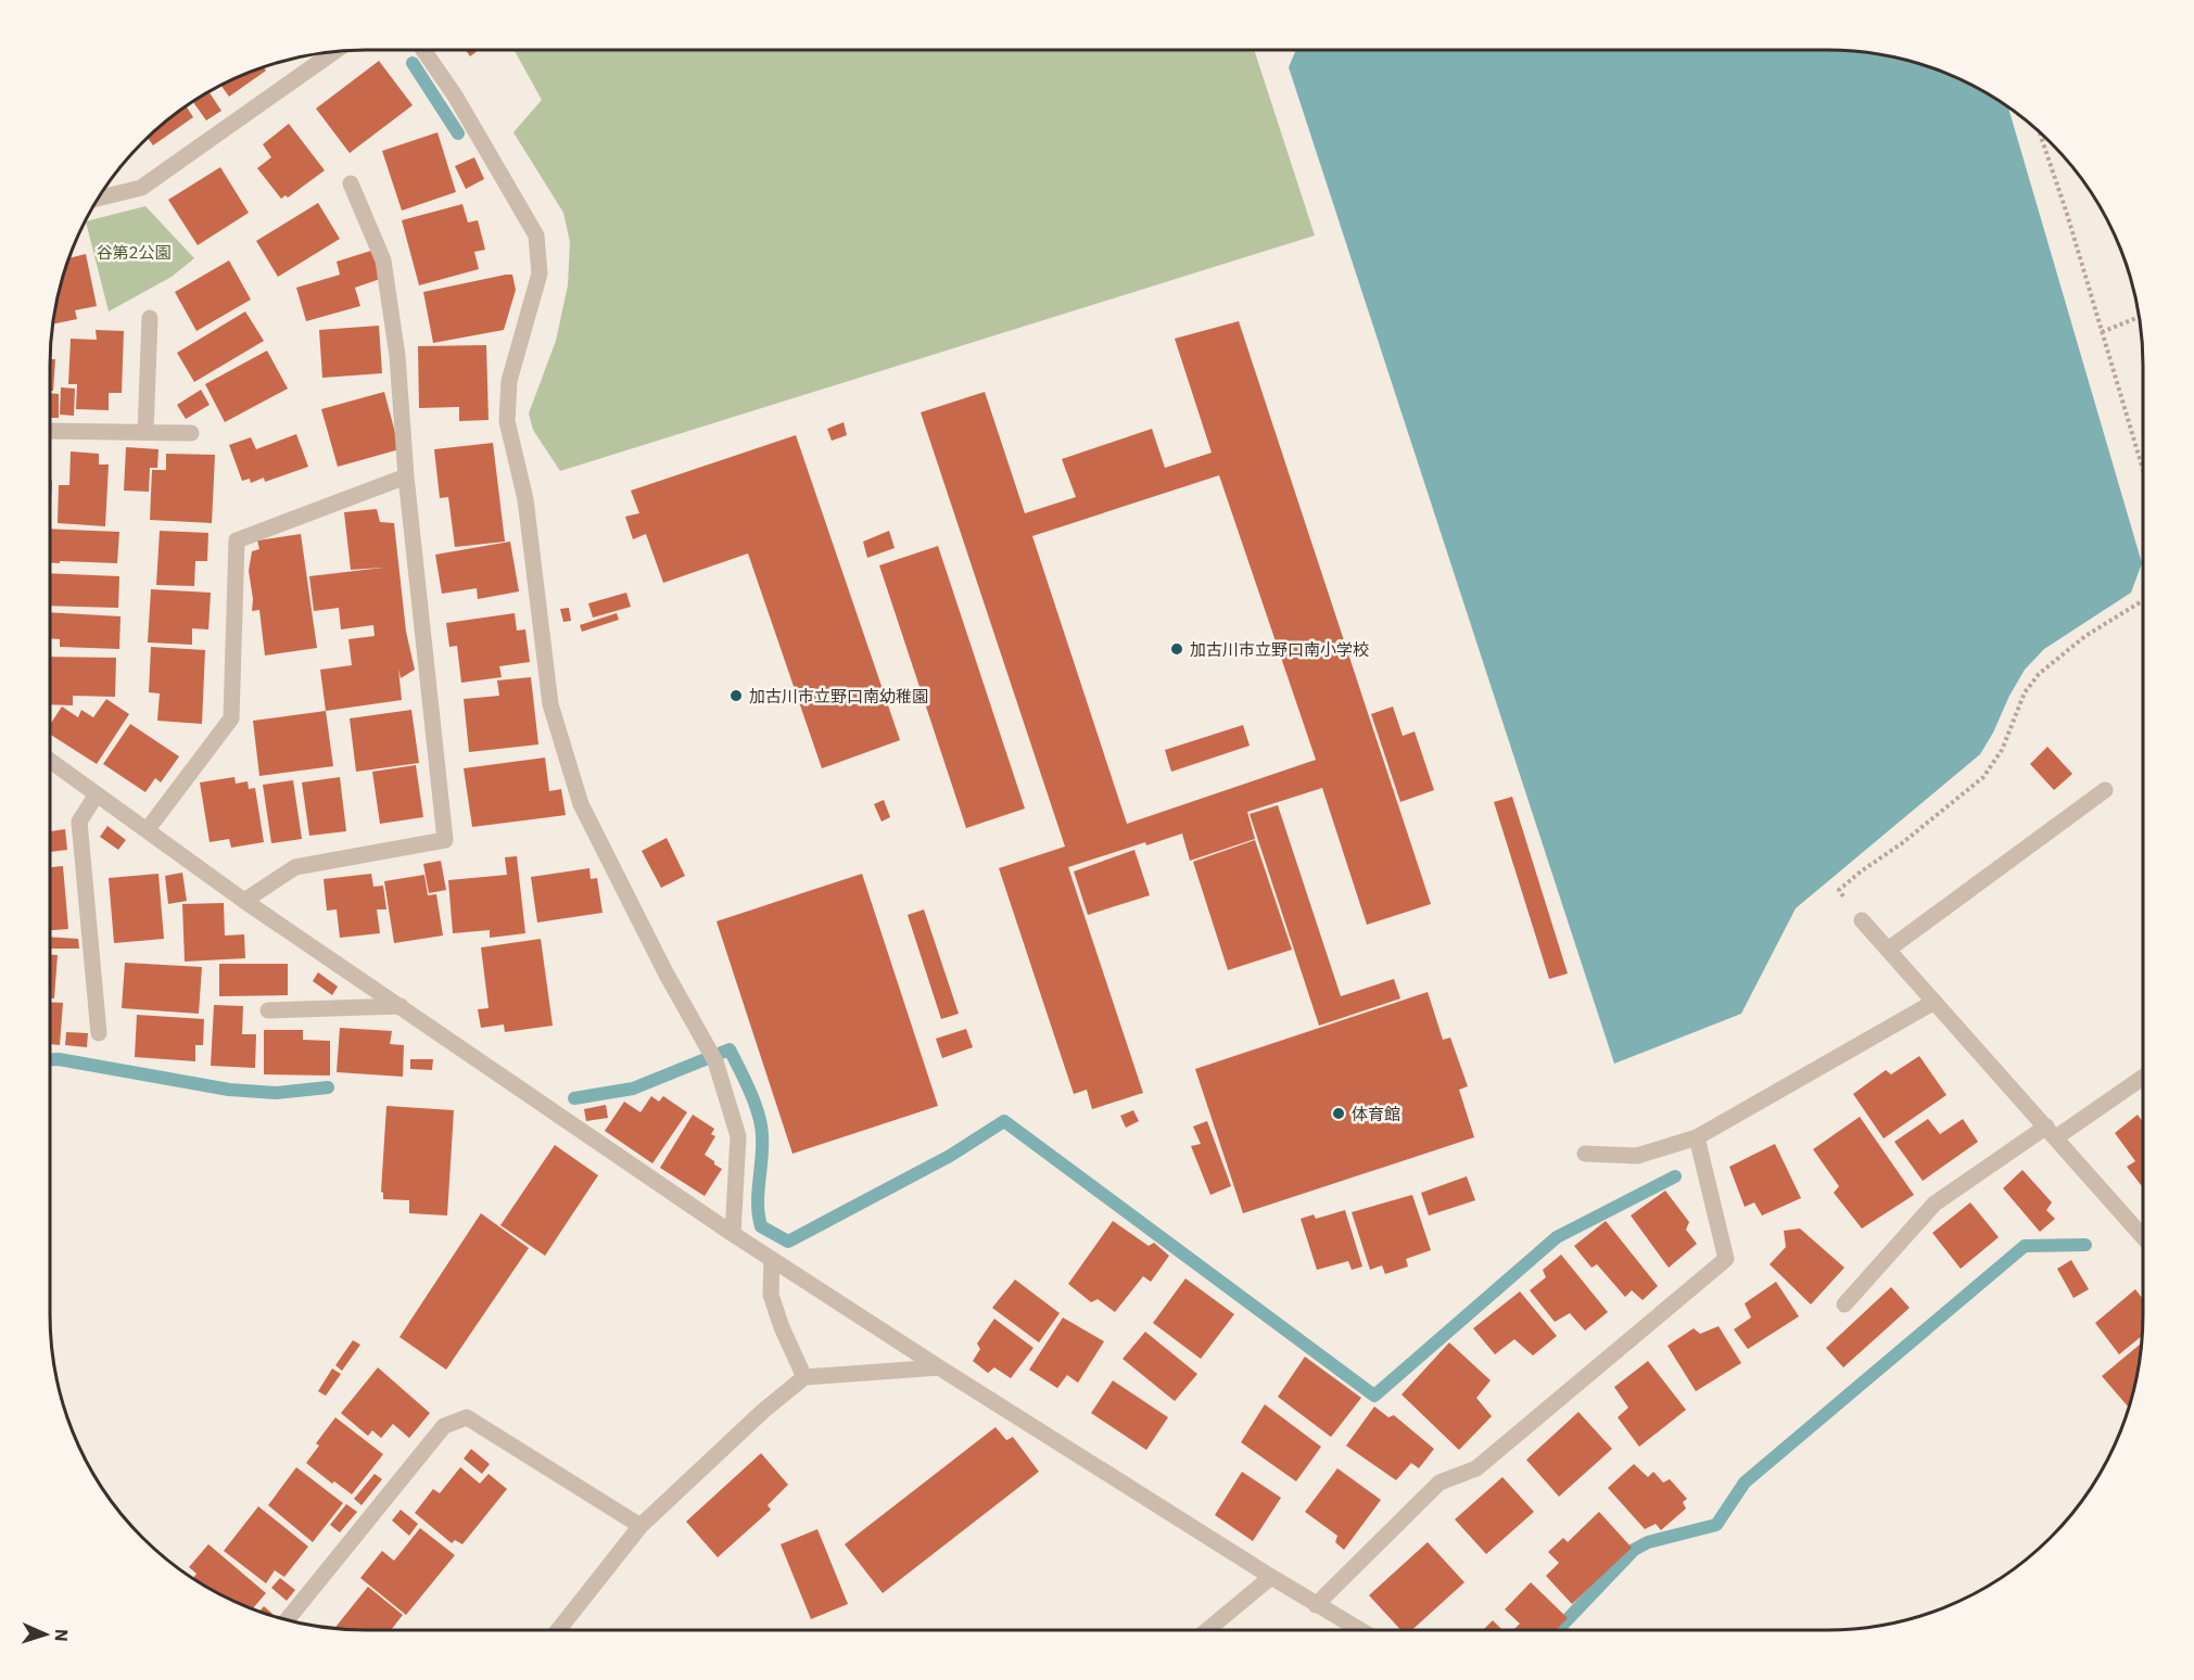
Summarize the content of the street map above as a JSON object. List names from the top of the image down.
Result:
{
  "parks": ["谷第2公園"],
  "places": ["加古川市立野口南小学校", "加古川市立野口南幼稚園", "体育館"],
  "north": "right"
}
